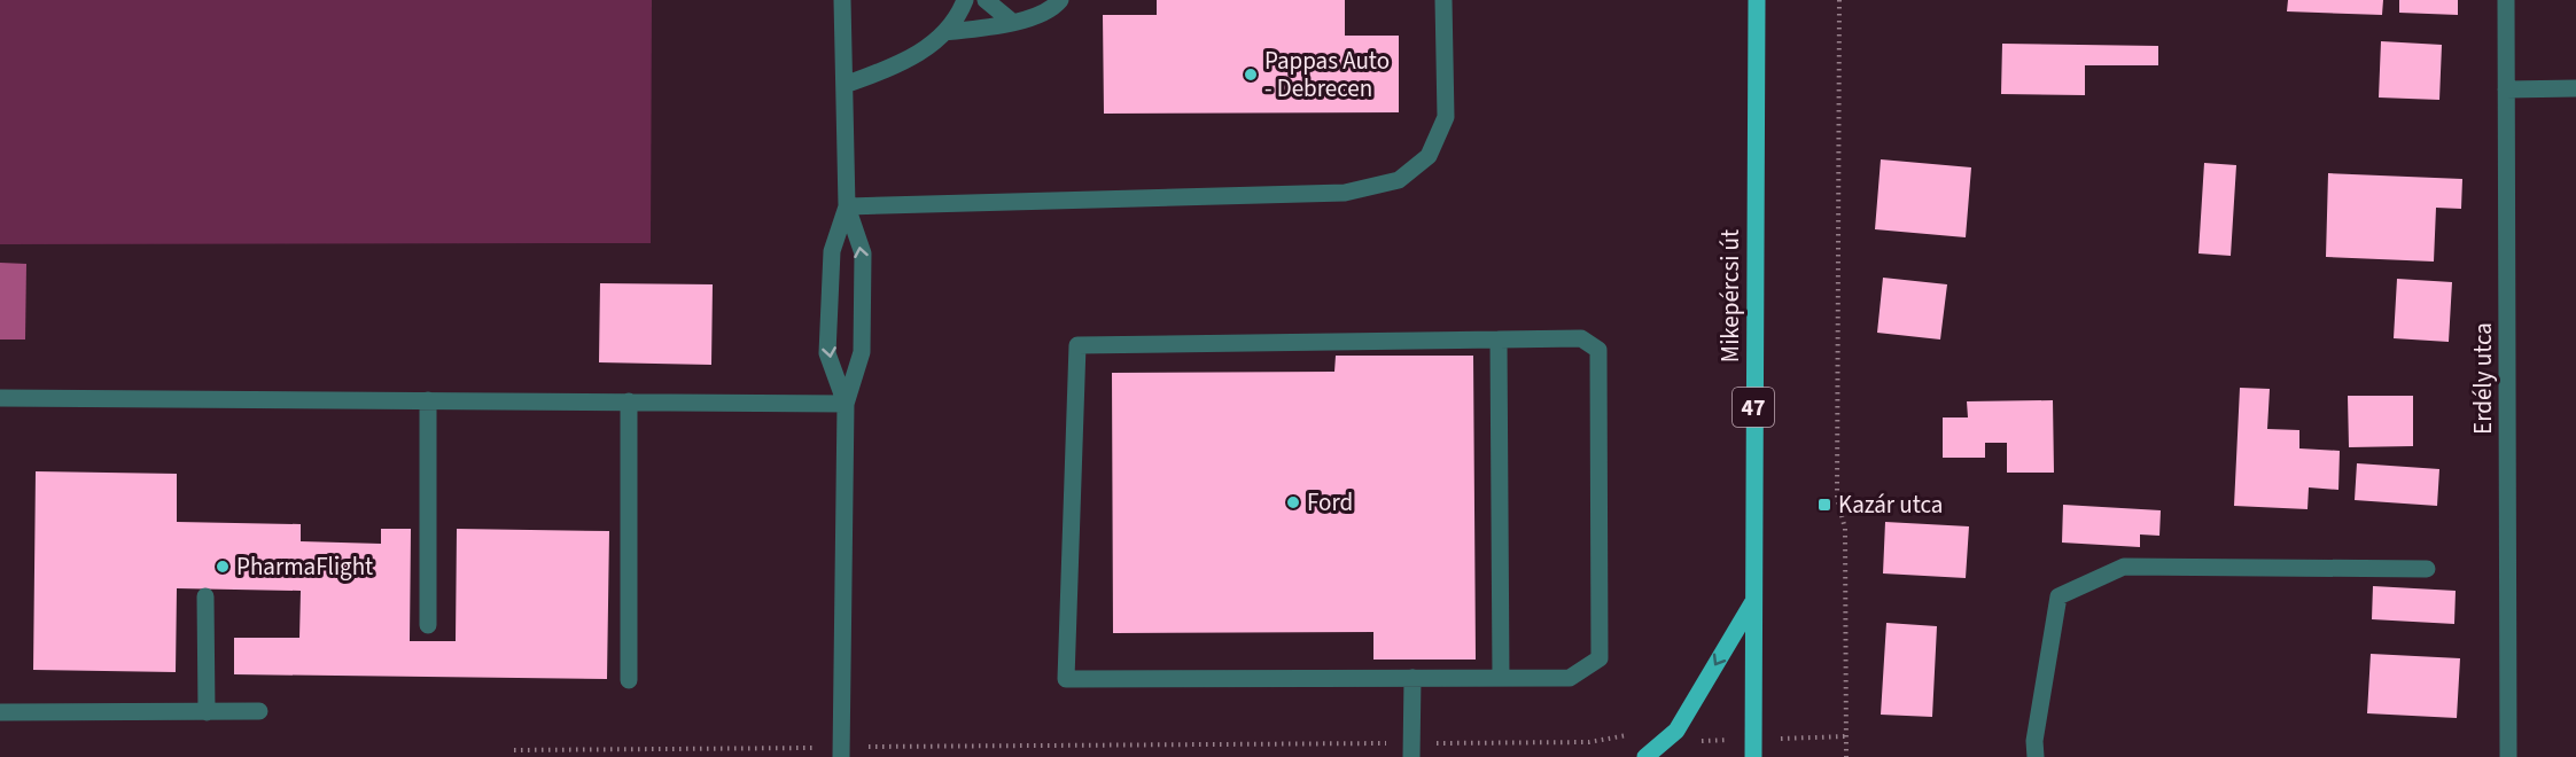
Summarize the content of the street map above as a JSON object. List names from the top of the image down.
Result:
{
  "streets": {
    "main road": ["Mikepércsi út", "47"],
    "street": ["Erdély utca"]
  },
  "places": {
    "other": ["Pappas Auto - Debrecen", "Ford", "PharmaFlight"],
    "transit": ["Kazár utca"]
  }
}
